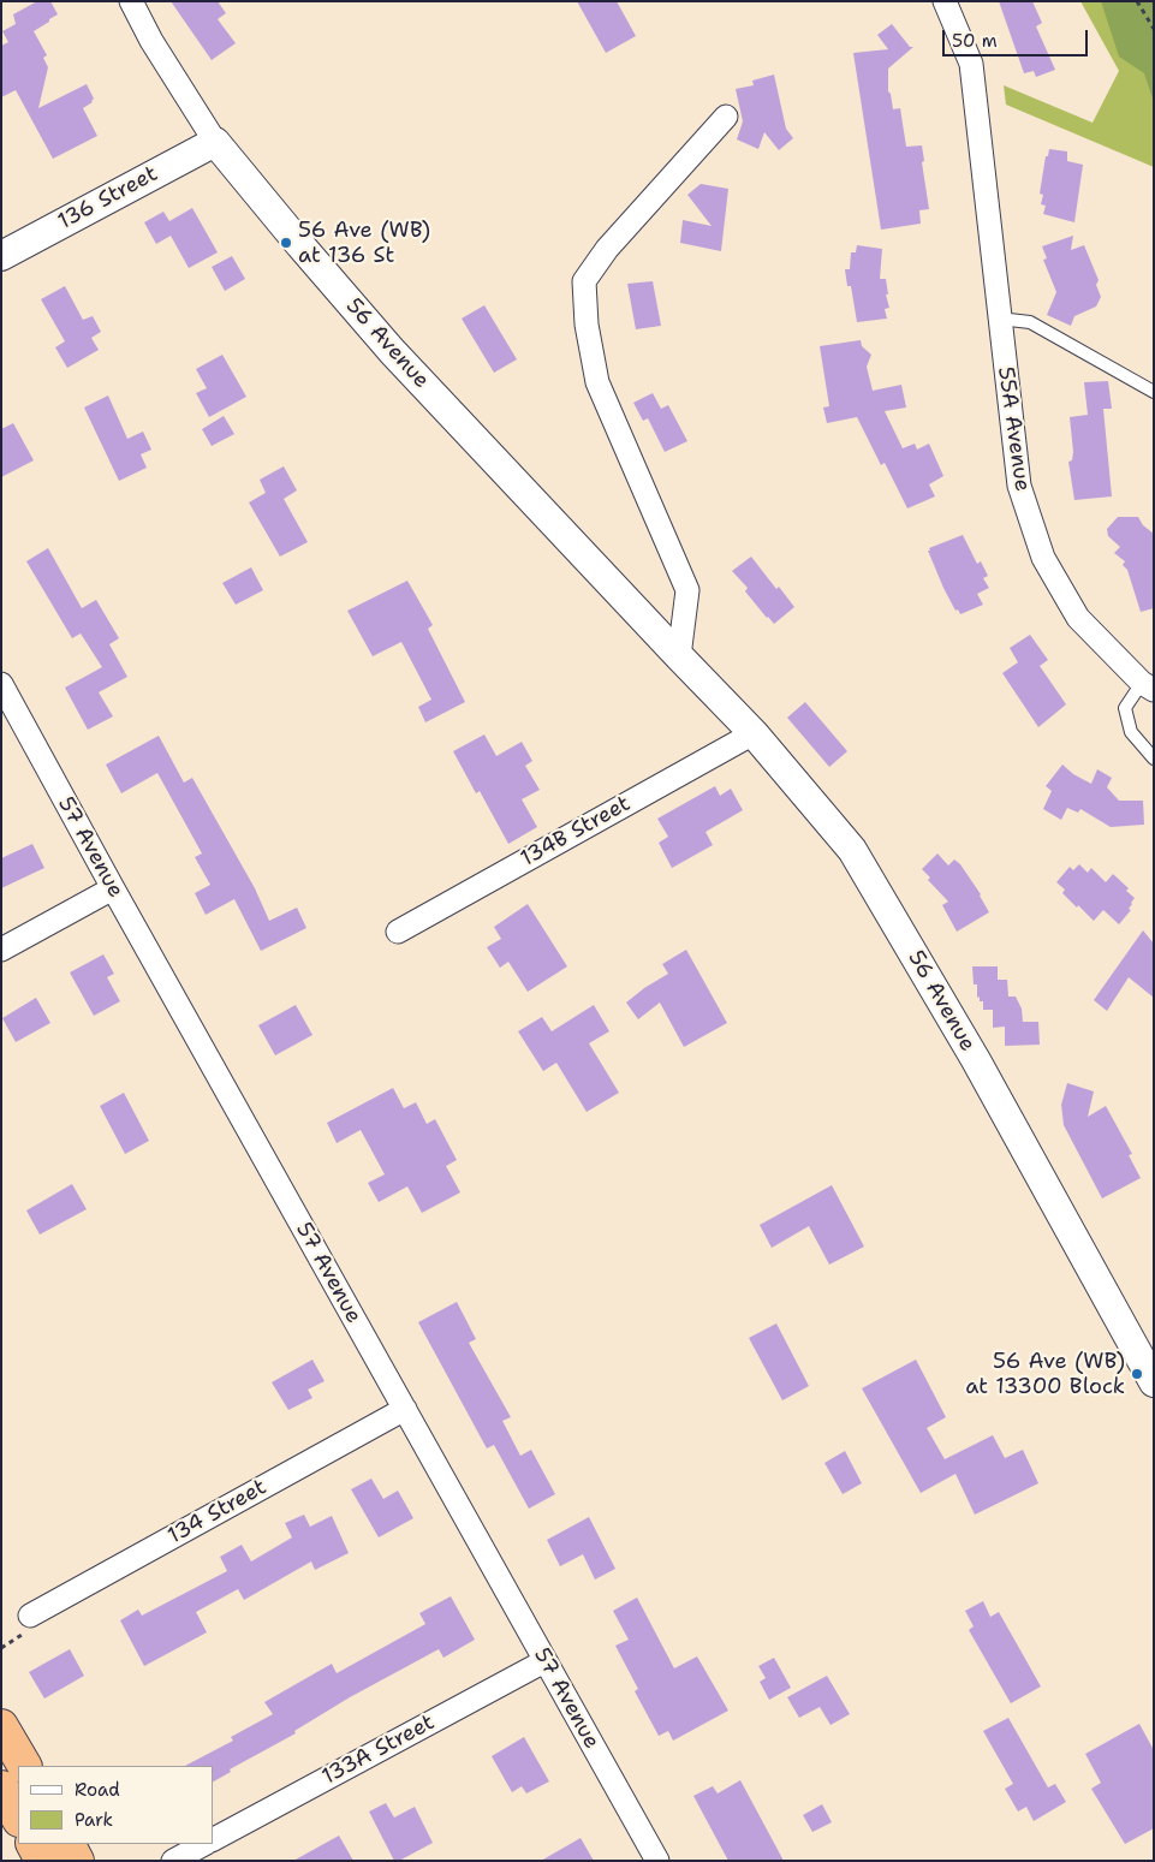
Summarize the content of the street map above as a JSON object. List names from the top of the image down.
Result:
{
  "streets": {
    "street": [
      "136 Street",
      "56 Avenue",
      "55A Avenue",
      "134B Street",
      "57 Avenue",
      "134 Street",
      "133A Street"
    ]
  },
  "crossings": [
    ["136 Street", "56 Avenue"],
    ["56 Avenue", "134B Street"],
    ["57 Avenue", "134 Street"],
    ["57 Avenue", "133A Street"]
  ],
  "places": ["56 Ave (WB) at 136 St", "56 Ave (WB) at 13300 Block"],
  "legend": ["Road", "Park"],
  "scale_bar": "50 m"
}
